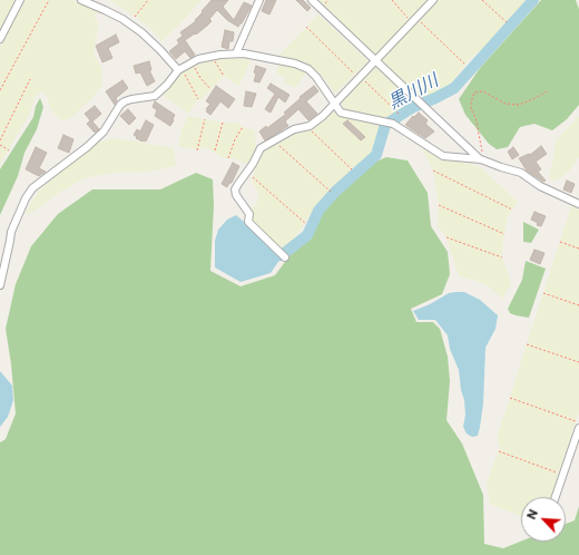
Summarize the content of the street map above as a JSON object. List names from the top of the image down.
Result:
{
  "water": ["黒川川"],
  "north": "top left"
}
